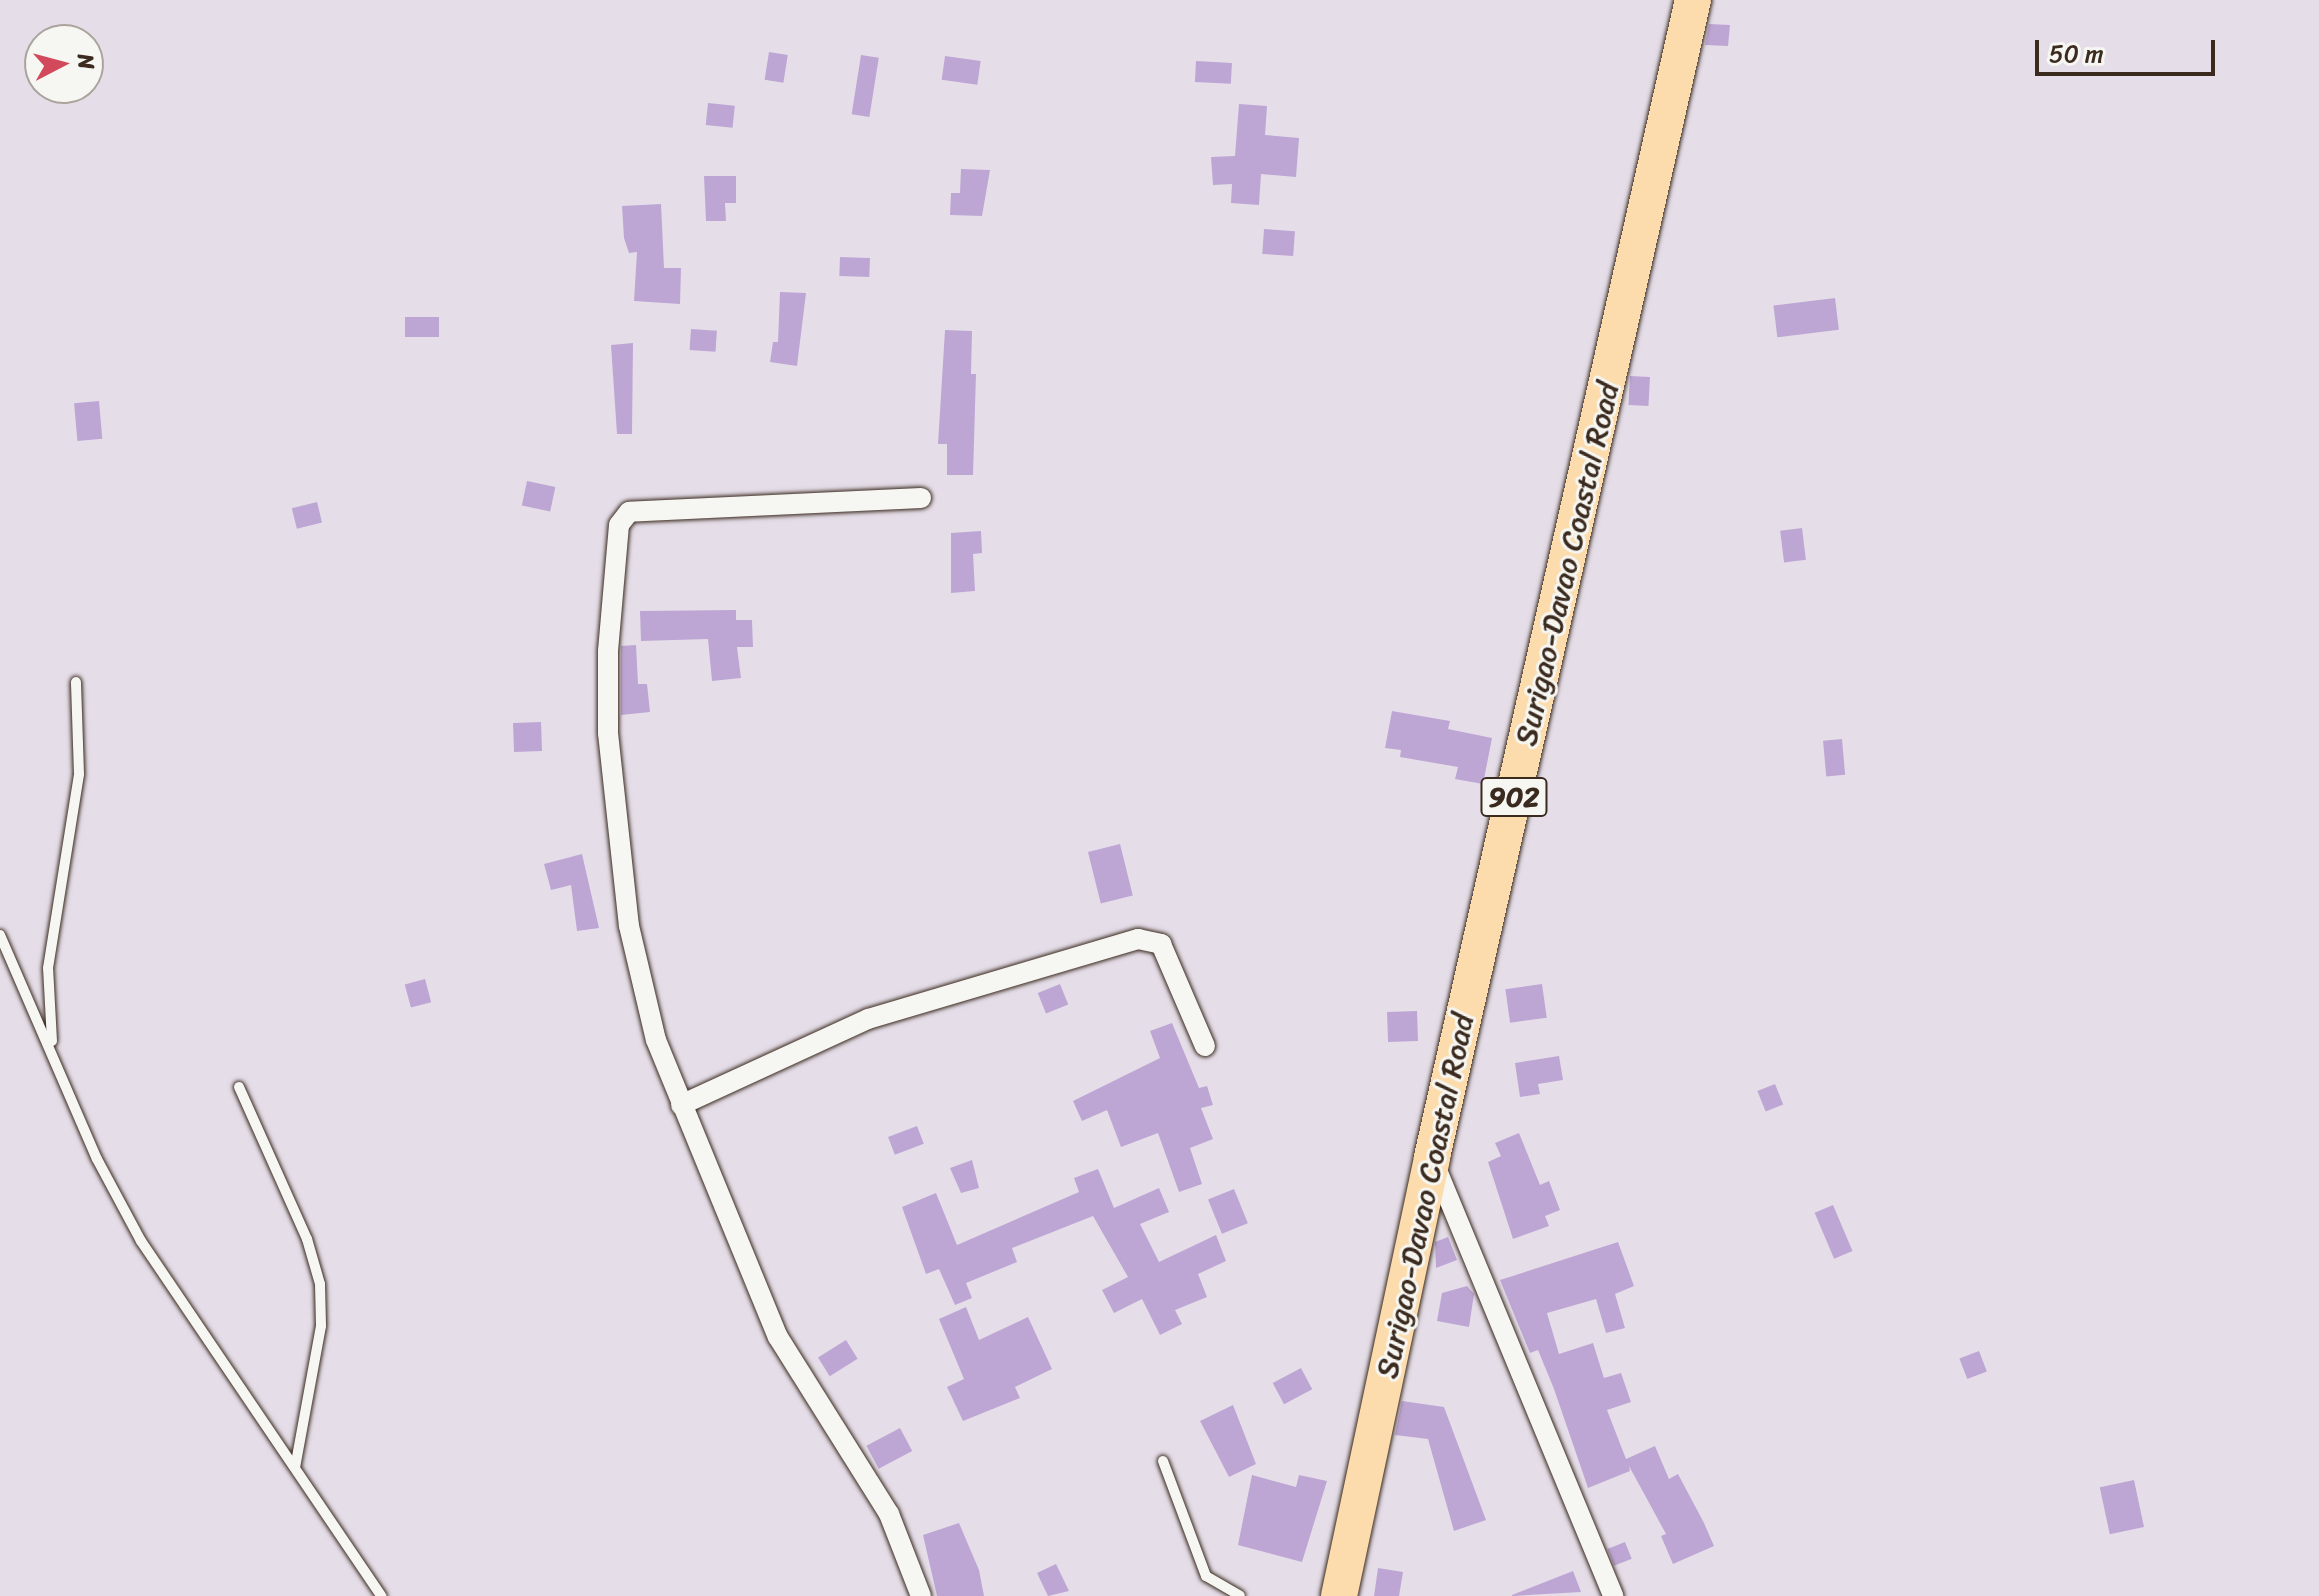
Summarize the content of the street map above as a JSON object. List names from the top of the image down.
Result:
{
  "streets": {
    "highway": ["Surigao-Davao Coastal Road", "902"]
  },
  "scale_bar": "50 m",
  "north": "right"
}
